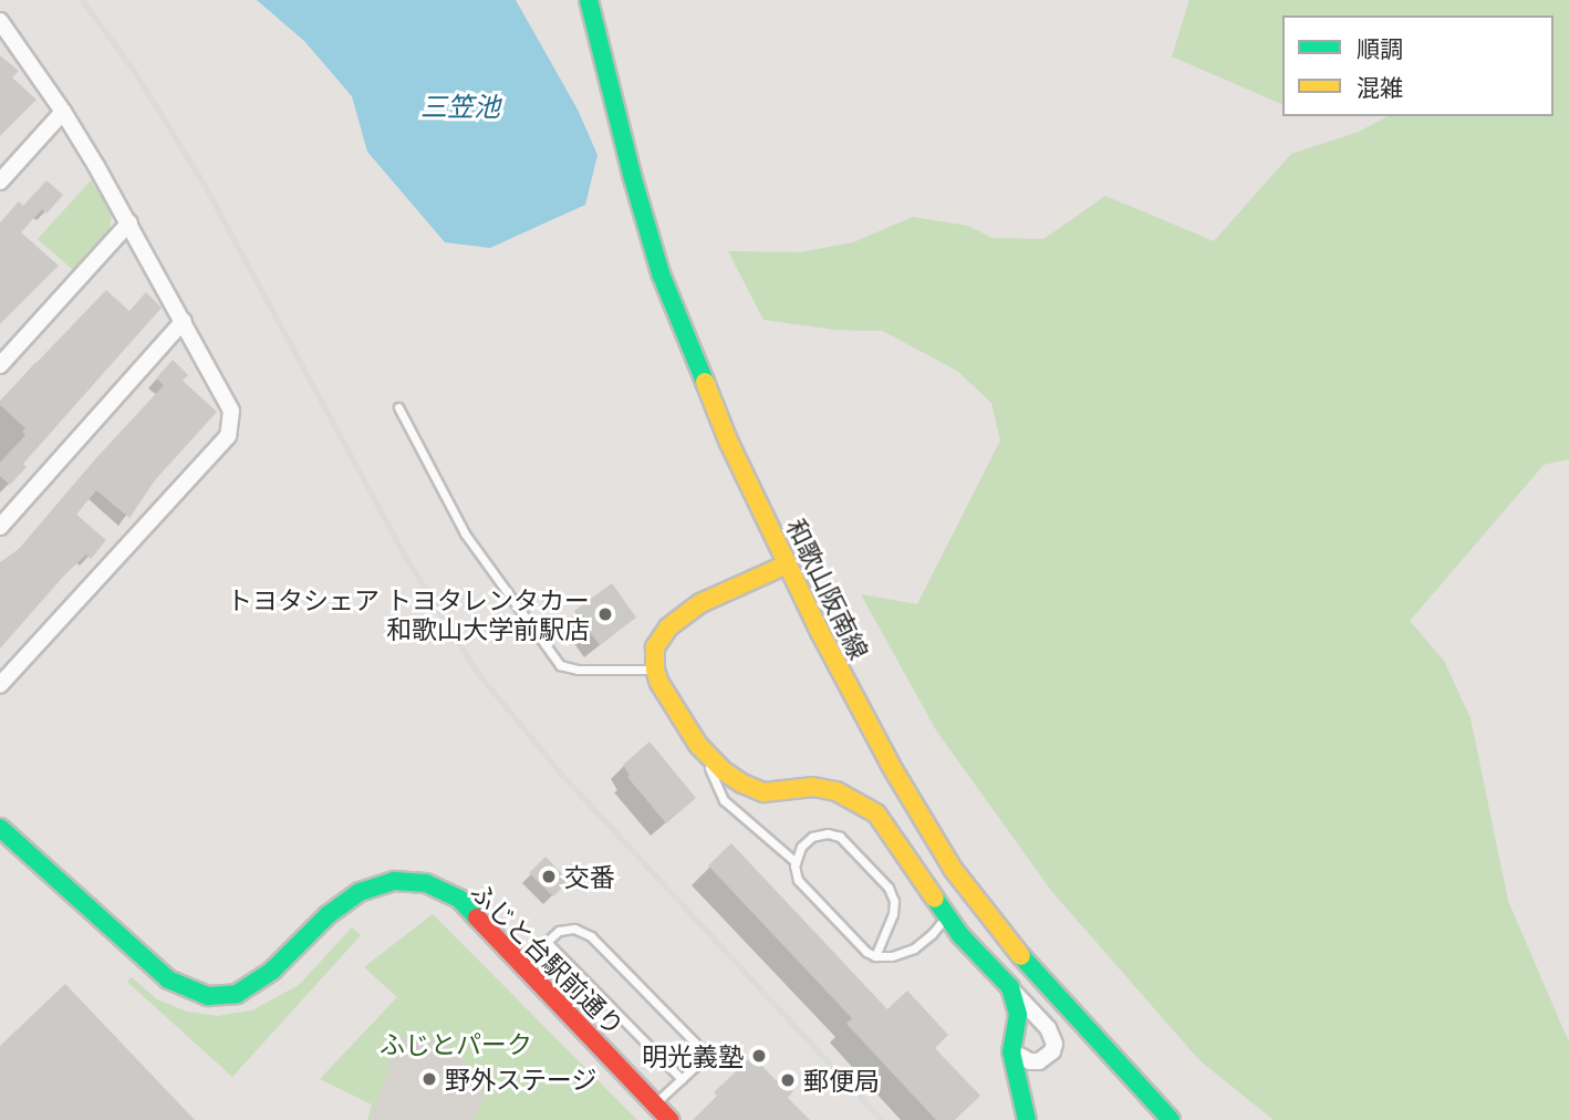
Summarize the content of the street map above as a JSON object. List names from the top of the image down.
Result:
{
  "streets": {
    "street": ["和歌山阪南線", "ふじと台駅前通り"]
  },
  "water": ["三笠池"],
  "parks": ["ふじとパーク"],
  "places": [
    "トヨタシェア トヨタレンタカー 和歌山大学前駅店",
    "交番",
    "明光義塾",
    "野外ステージ",
    "郵便局"
  ],
  "legend": ["順調", "混雑"]
}
